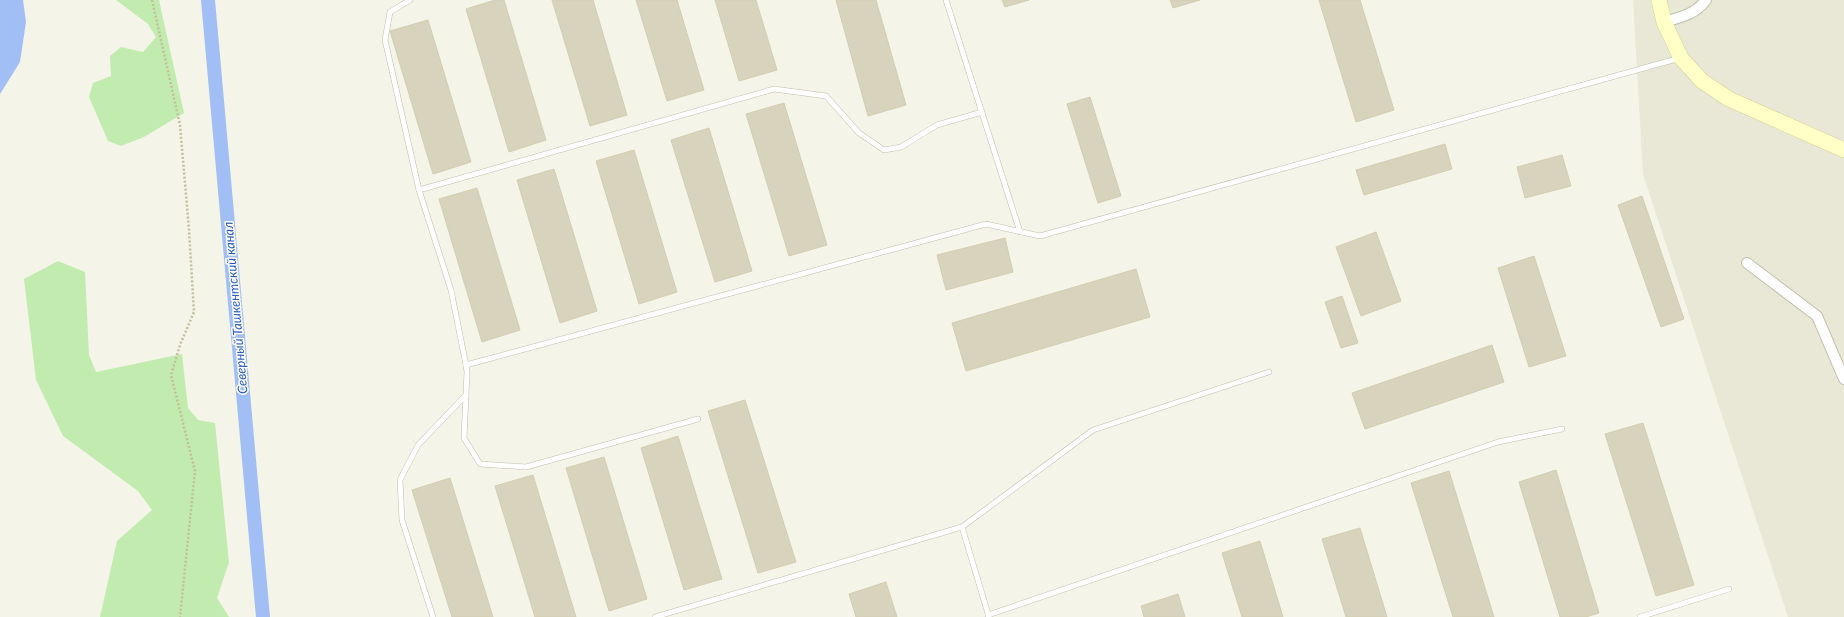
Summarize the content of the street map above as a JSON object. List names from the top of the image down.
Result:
{
  "water": ["Северный Ташкентский канал"]
}
